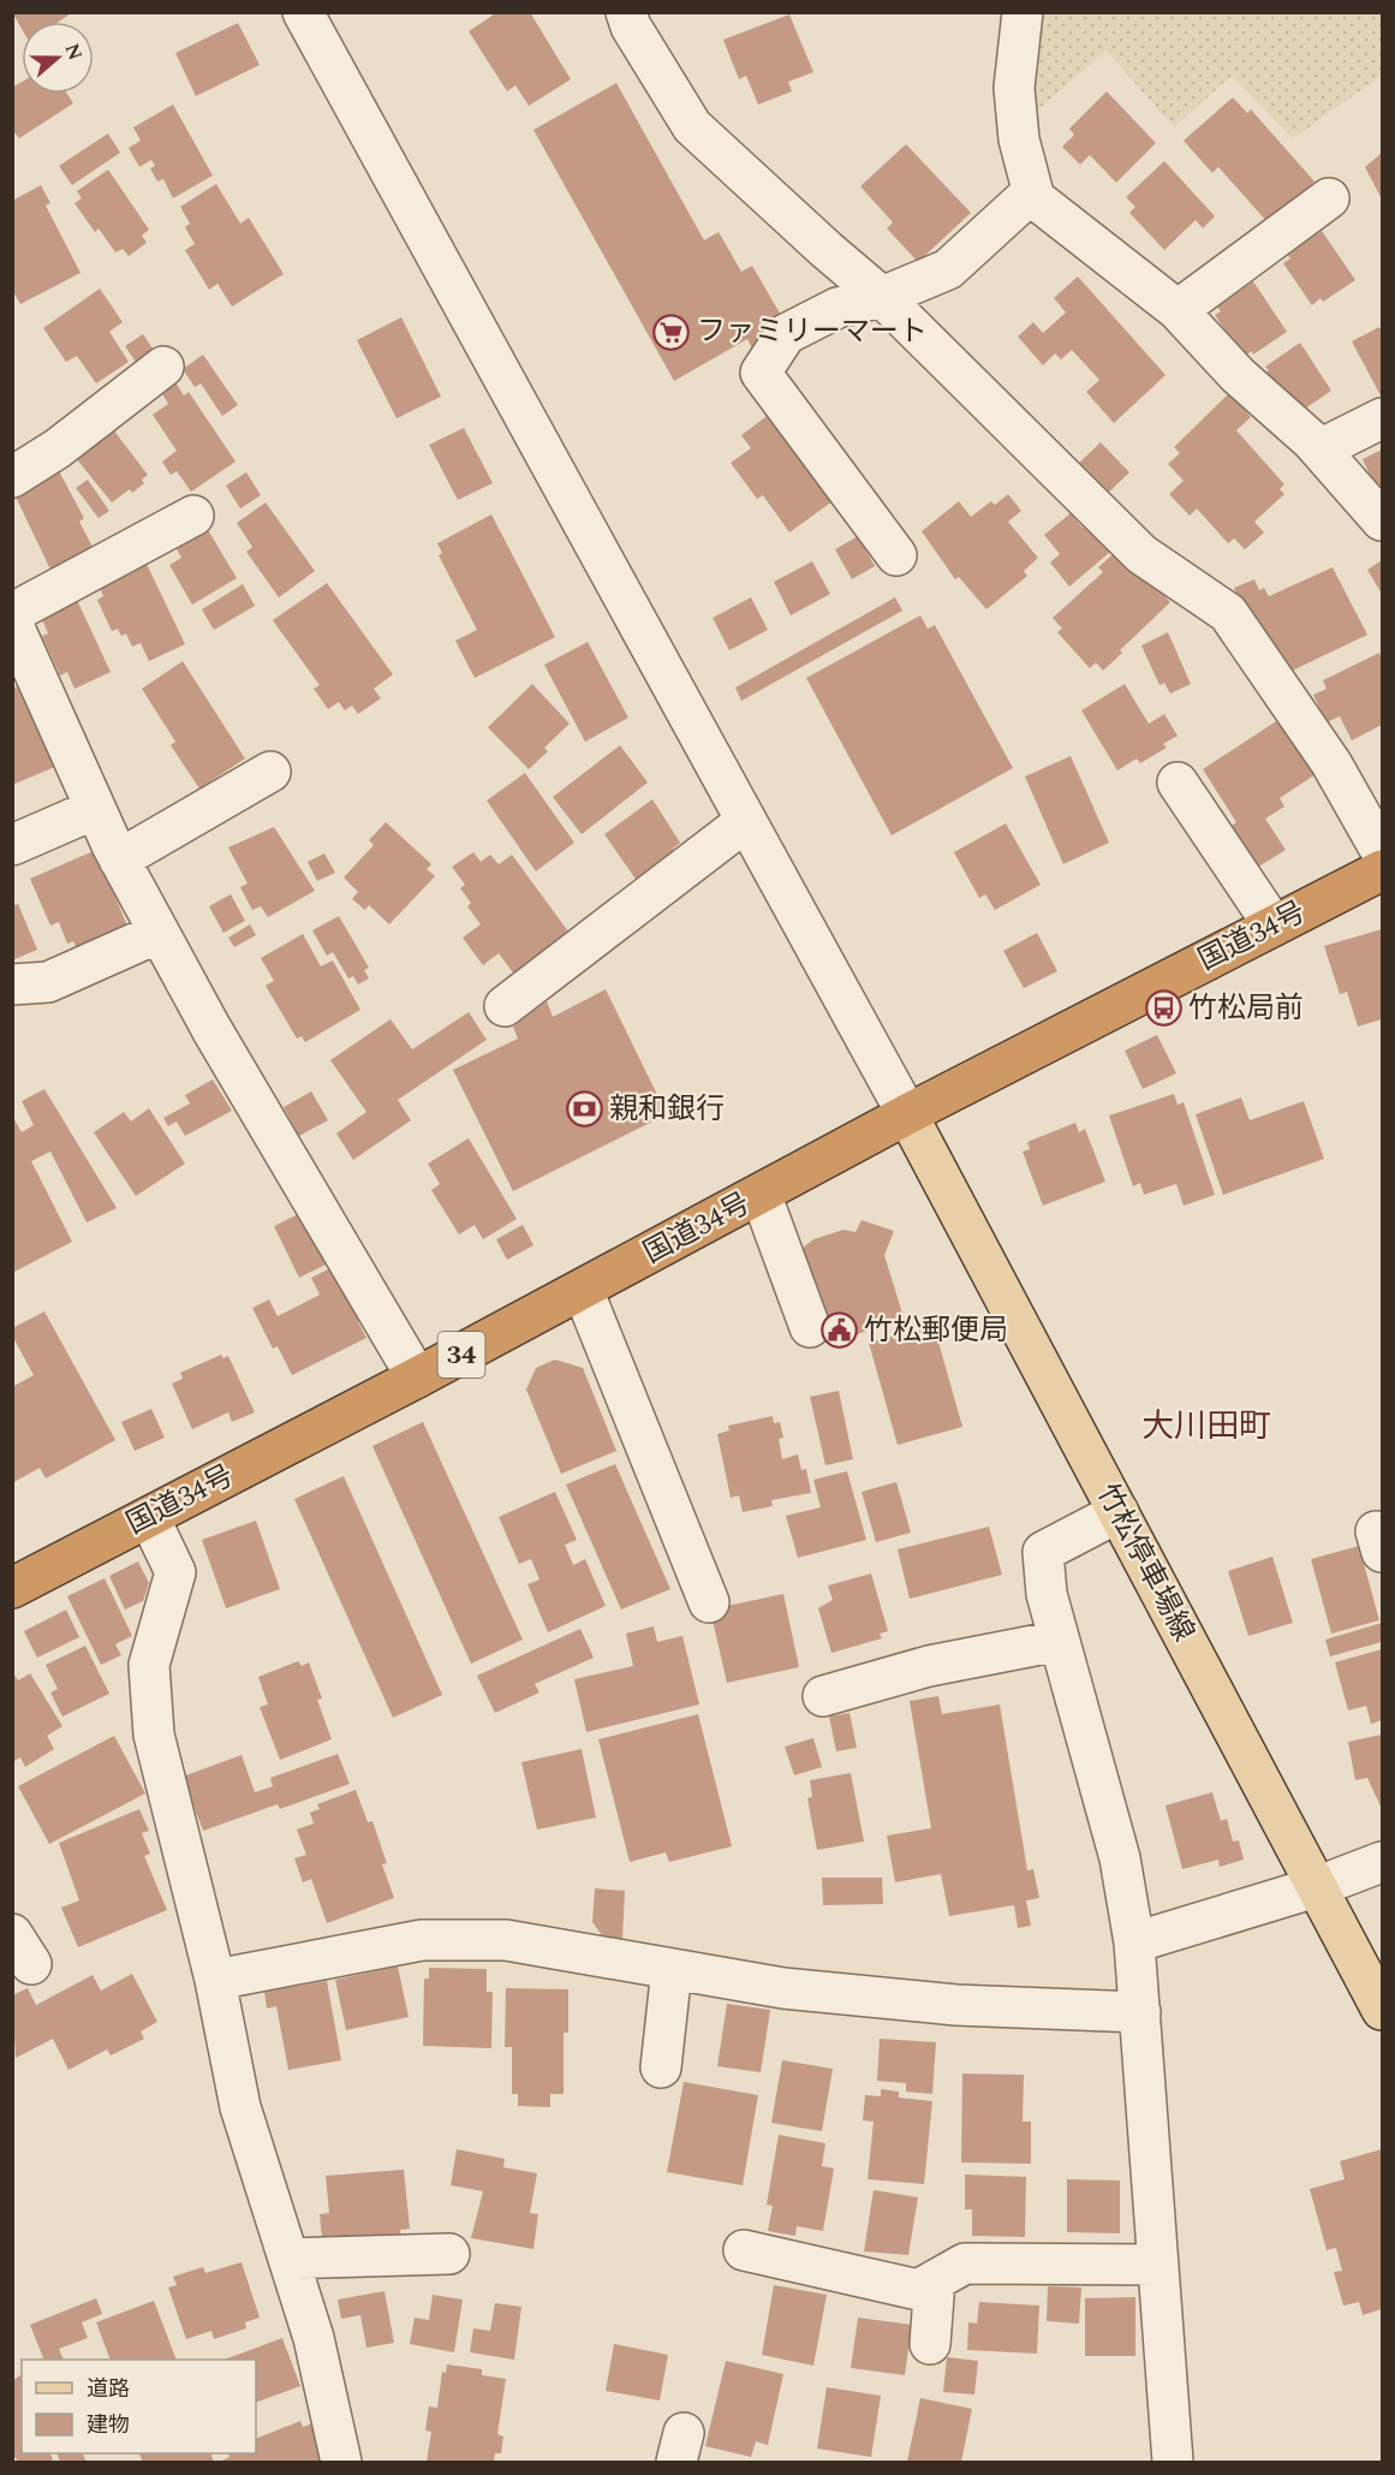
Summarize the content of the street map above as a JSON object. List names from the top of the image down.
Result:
{
  "streets": {
    "highway": ["国道34号", "34"],
    "main road": ["竹松停車場線"]
  },
  "crossings": [
    ["国道34号", "竹松停車場線"]
  ],
  "districts": ["大川田町"],
  "places": {
    "supermarket": ["ファミリーマート"],
    "bus stop": ["竹松局前"],
    "bank": ["親和銀行"],
    "public building": ["竹松郵便局"]
  },
  "legend": ["道路", "建物"],
  "north": "right"
}
